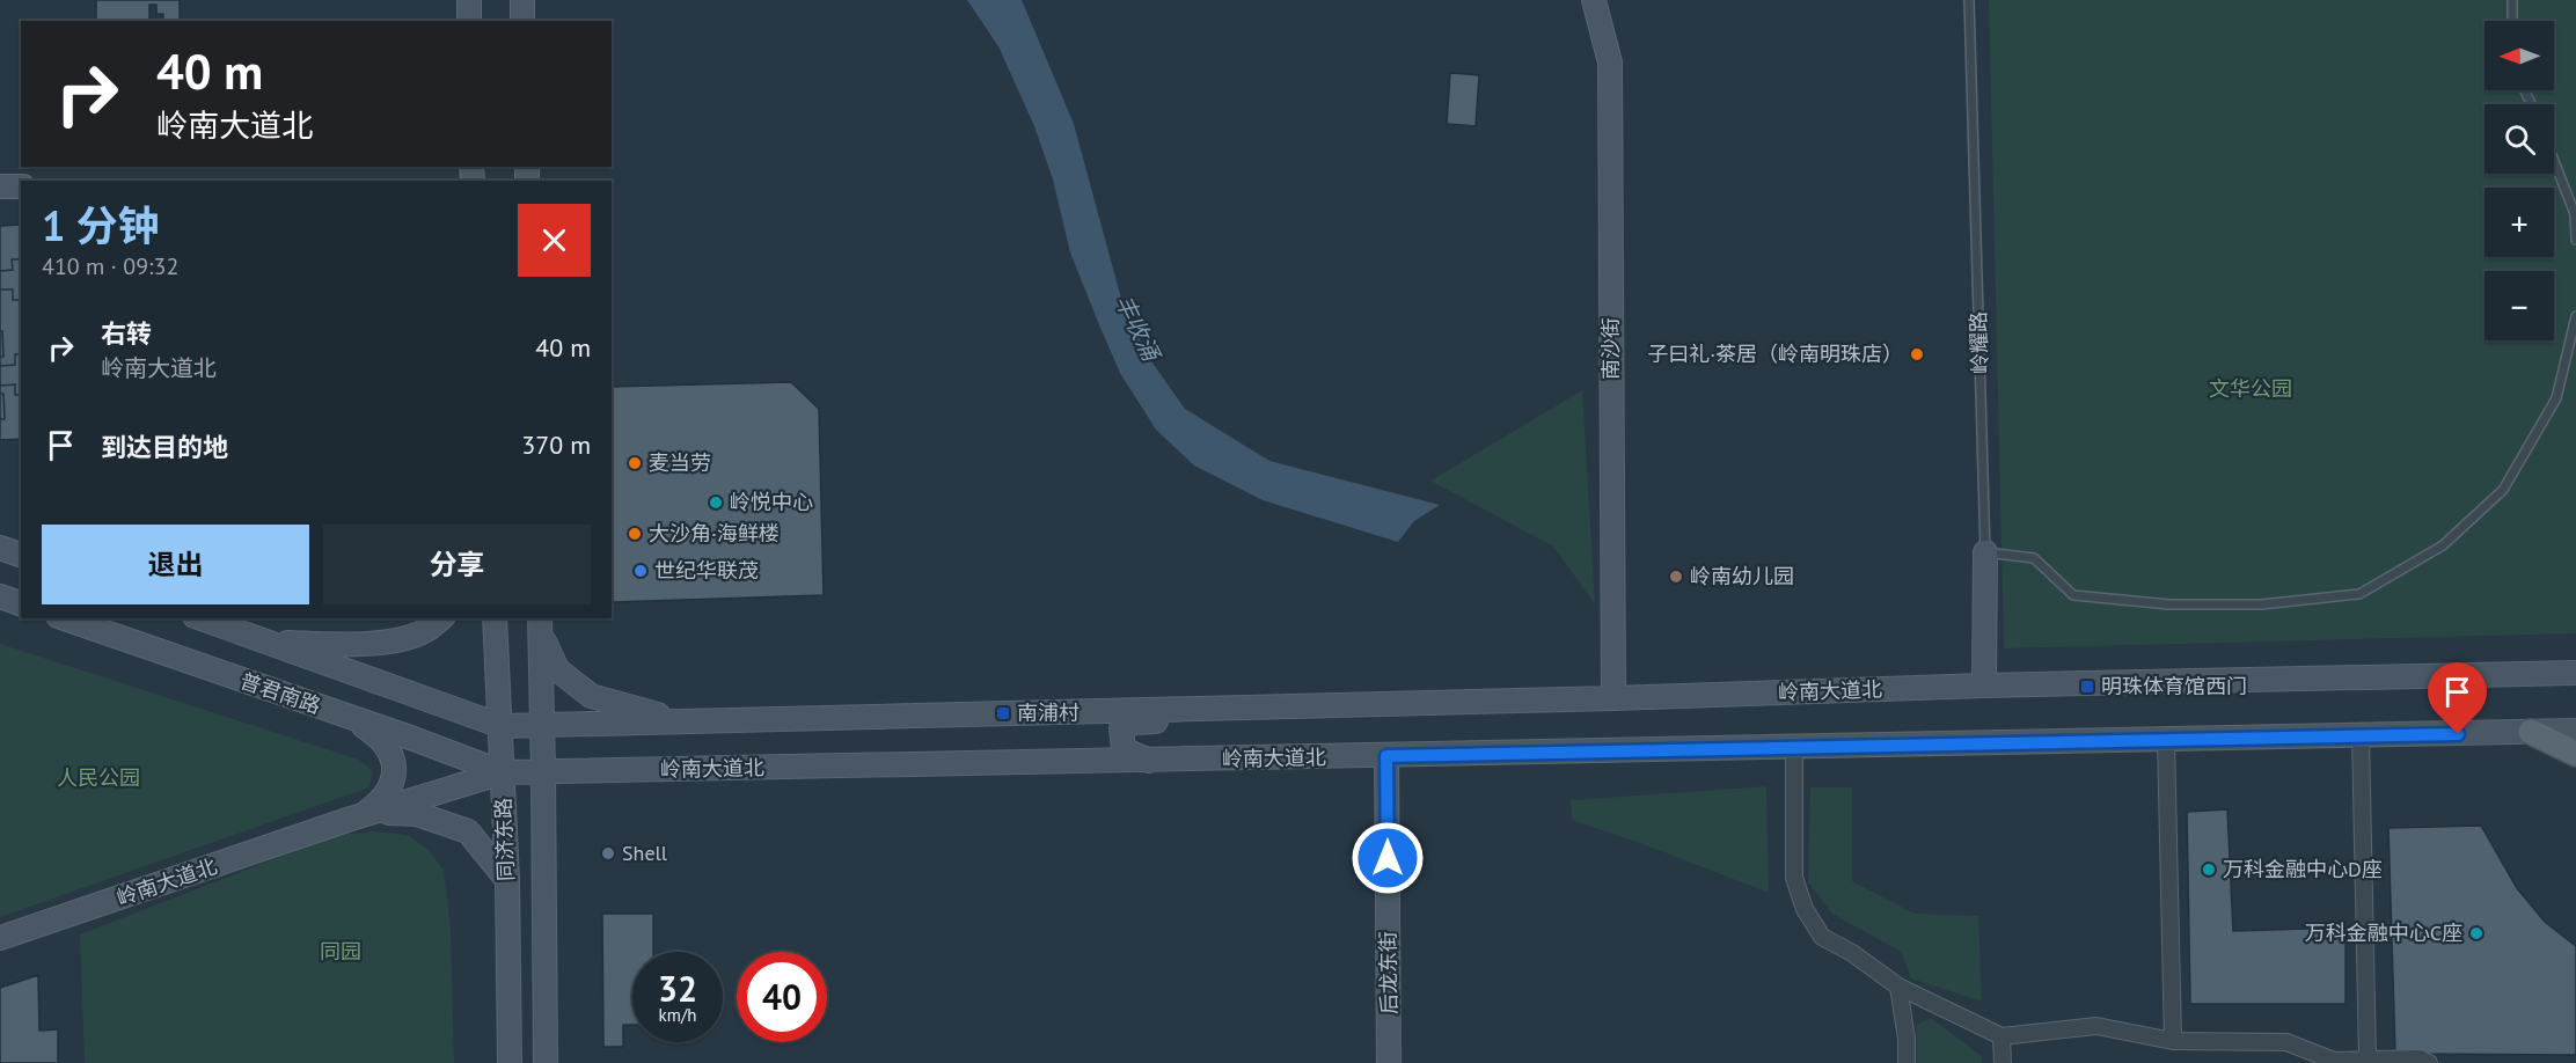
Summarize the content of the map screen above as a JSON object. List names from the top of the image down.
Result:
{
  "streets": {
    "main road": [
      "岭耀路",
      "南沙街",
      "岭南大道北",
      "普君南路",
      "同济东路",
      "后龙东街"
    ]
  },
  "crossings": [
    ["岭耀路", "岭南大道北"],
    ["南沙街", "岭南大道北"],
    ["岭南大道北", "普君南路"],
    ["岭南大道北", "同济东路"],
    ["岭南大道北", "后龙东街"],
    ["普君南路", "同济东路"]
  ],
  "water": ["丰收涌"],
  "parks": ["文华公园", "人民公园", "同园"],
  "places": {
    "other": [
      "子曰礼·茶居（岭南明珠店）",
      "麦当劳",
      "岭悦中心",
      "大沙角·海鲜楼",
      "世纪华联茂",
      "岭南幼儿园",
      "Shell",
      "万科金融中心D座",
      "万科金融中心C座"
    ],
    "transit": ["明珠体育馆西门", "南浦村"]
  },
  "north": "left",
  "page": {
    "map_buttons": ["+", "−"],
    "turn": ["40 m", "岭南大道北"],
    "heading": ["1 分钟", "410 m · 09:32"],
    "list": [
      {
        "name": "右转",
        "note": "岭南大道北",
        "value": "40 m"
      },
      {
        "name": "到达目的地",
        "value": "370 m"
      }
    ],
    "buttons": ["退出", "分享"],
    "speed": "32 km/h",
    "limit": "40"
  }
}
